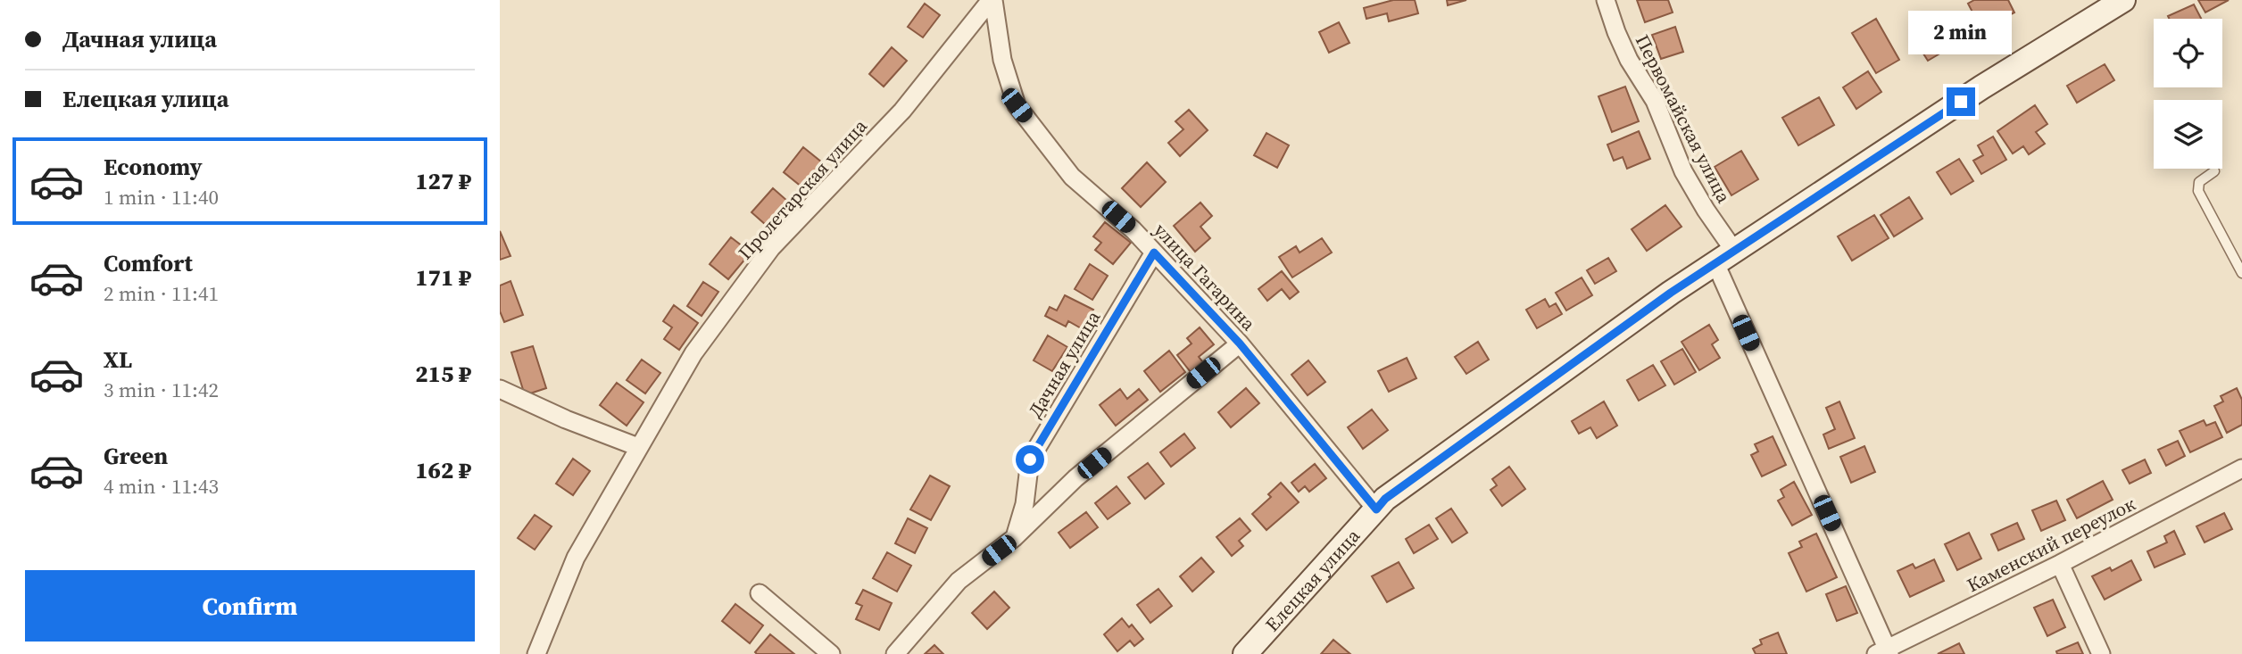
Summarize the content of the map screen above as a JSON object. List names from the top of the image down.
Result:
{
  "streets": {
    "main road": ["Елецкая улица"],
    "street": [
      "Первомайская улица",
      "Пролетарская улица",
      "улица Гагарина",
      "Дачная улица",
      "Каменский переулок"
    ]
  },
  "crossings": [
    ["Первомайская улица", "Каменский переулок"],
    ["Первомайская улица", "Елецкая улица"],
    ["Пролетарская улица", "улица Гагарина"],
    ["улица Гагарина", "Дачная улица"],
    ["улица Гагарина", "Елецкая улица"]
  ],
  "page": {
    "banner": ["Дачная улица", "Елецкая улица"],
    "bubble": "2 min",
    "list": [
      {
        "name": "Economy",
        "note": "1 min · 11:40",
        "value": "127 ₽"
      },
      {
        "name": "Comfort",
        "note": "2 min · 11:41",
        "value": "171 ₽"
      },
      {
        "name": "XL",
        "note": "3 min · 11:42",
        "value": "215 ₽"
      },
      {
        "name": "Green",
        "note": "4 min · 11:43",
        "value": "162 ₽"
      }
    ],
    "buttons": "Confirm"
  }
}
